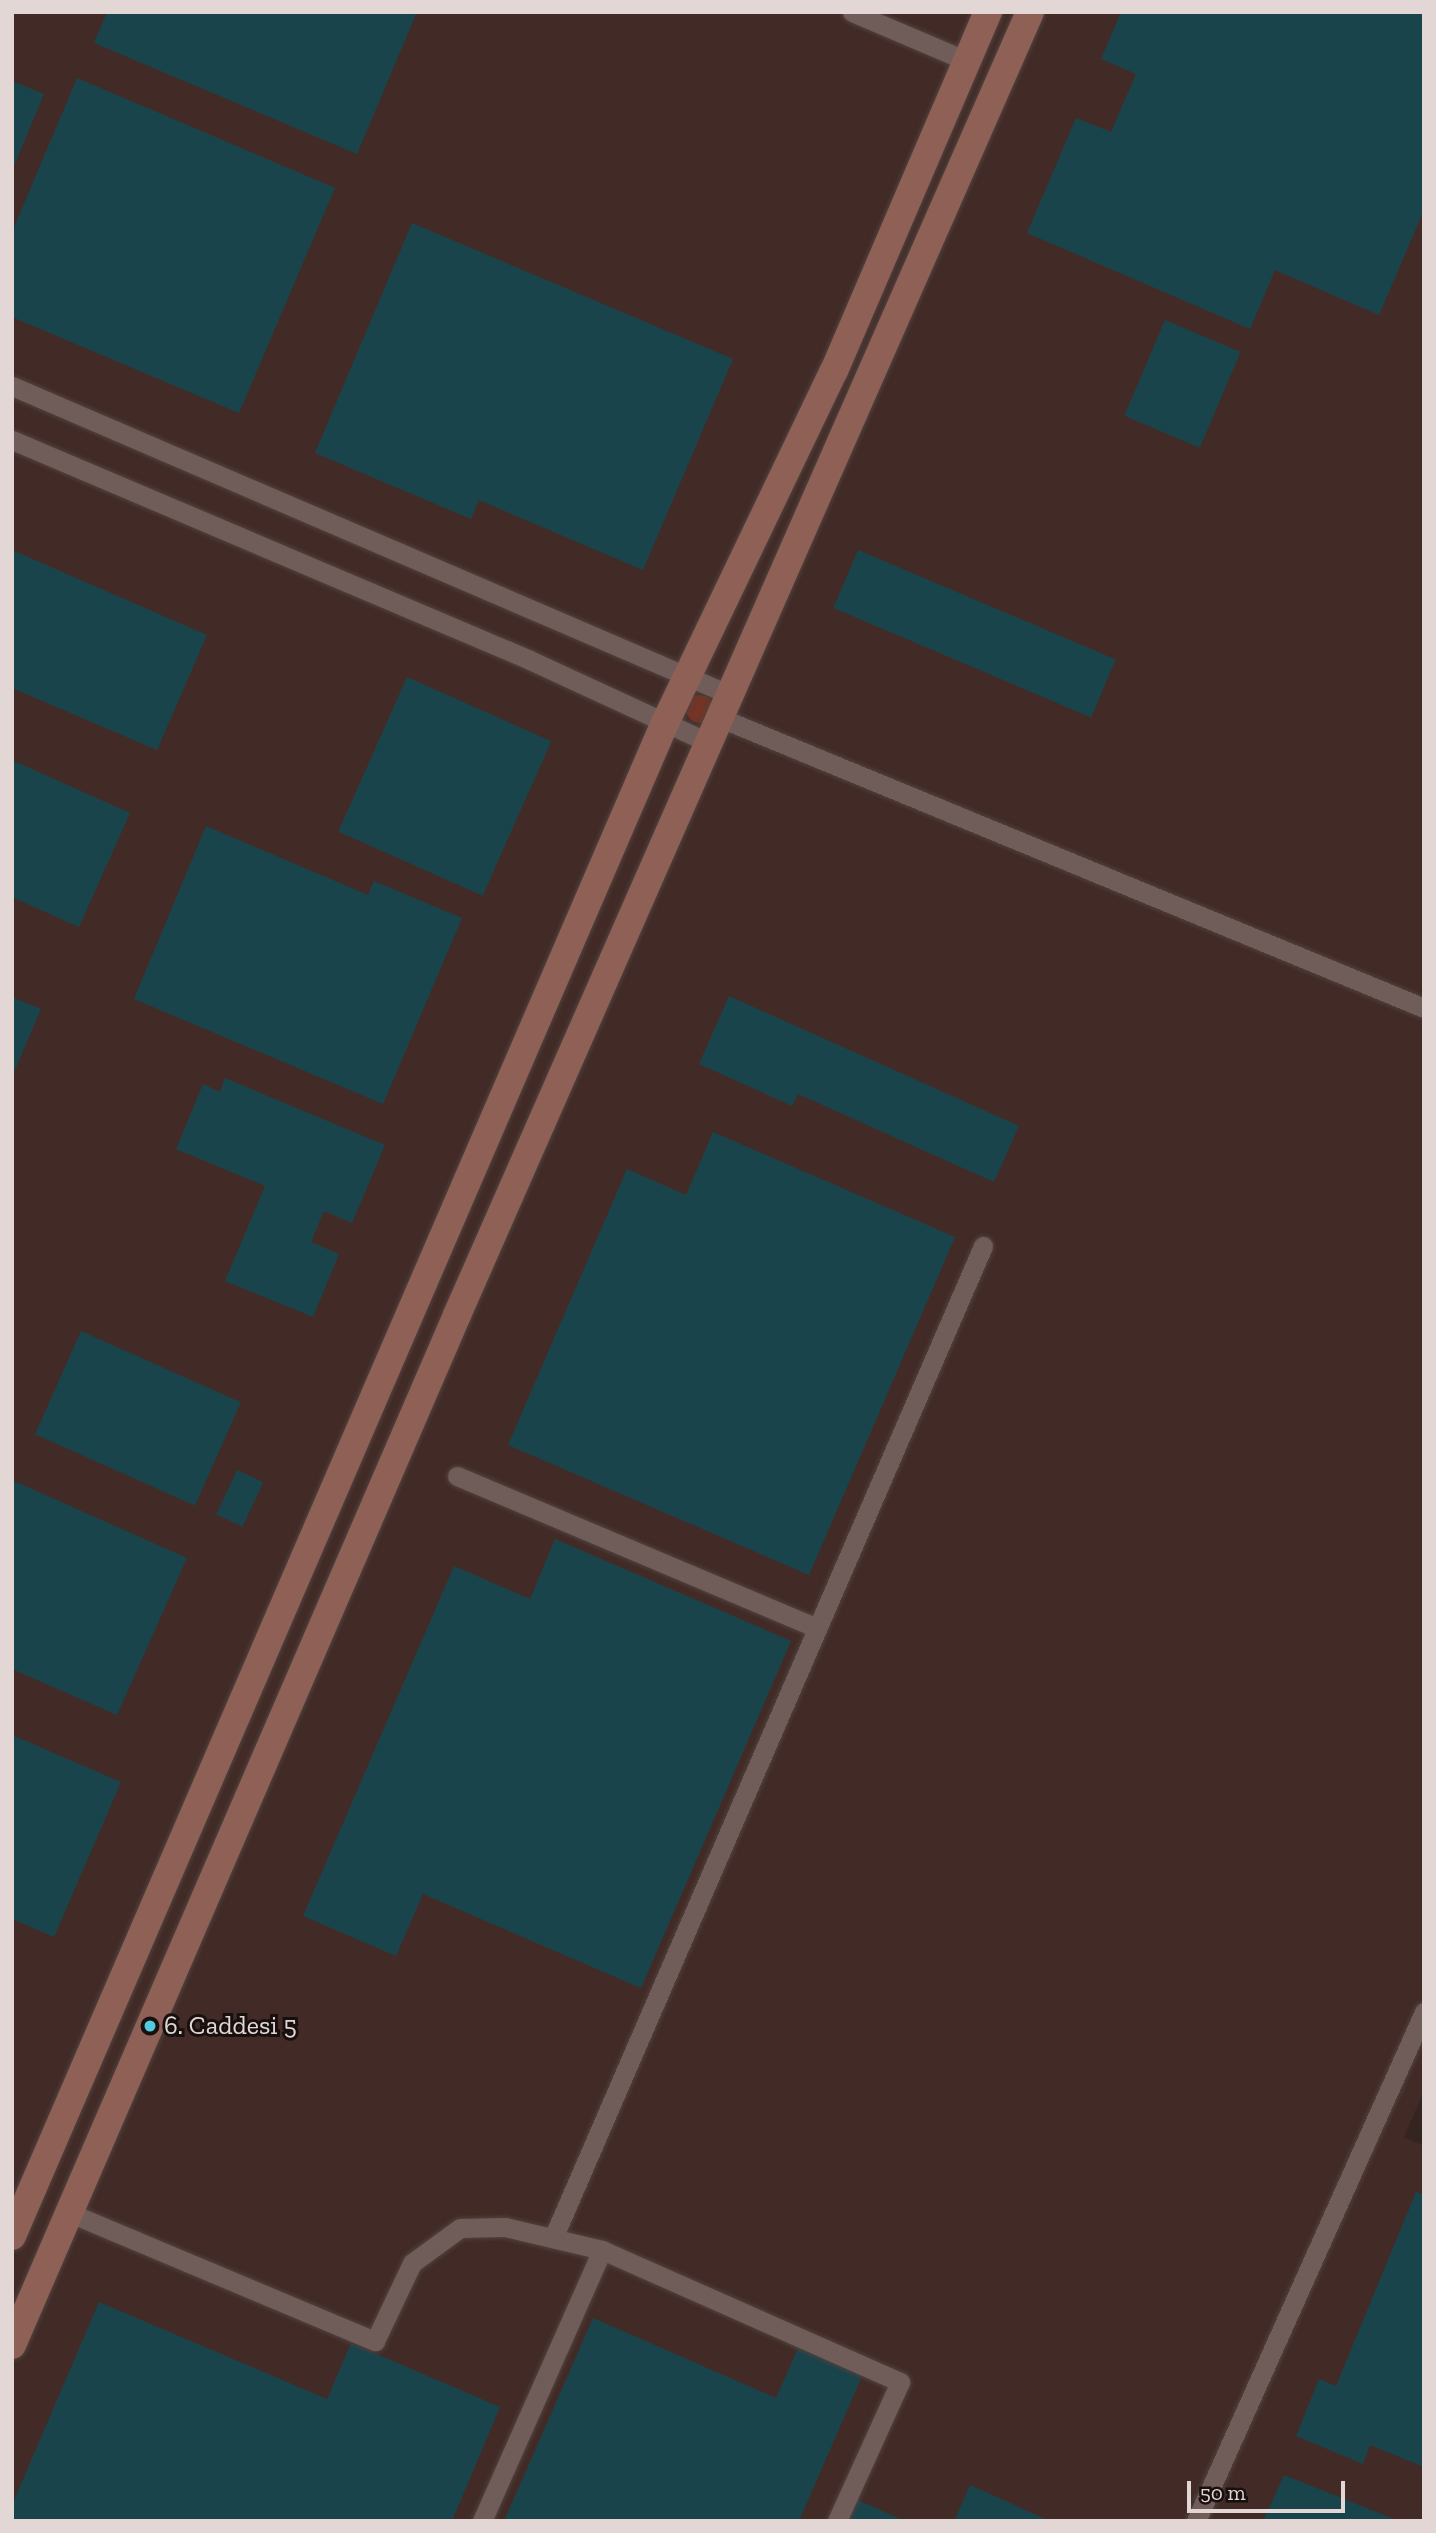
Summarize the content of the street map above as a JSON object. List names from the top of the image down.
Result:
{
  "places": ["6. Caddesi 5"],
  "scale_bar": "50 m"
}
